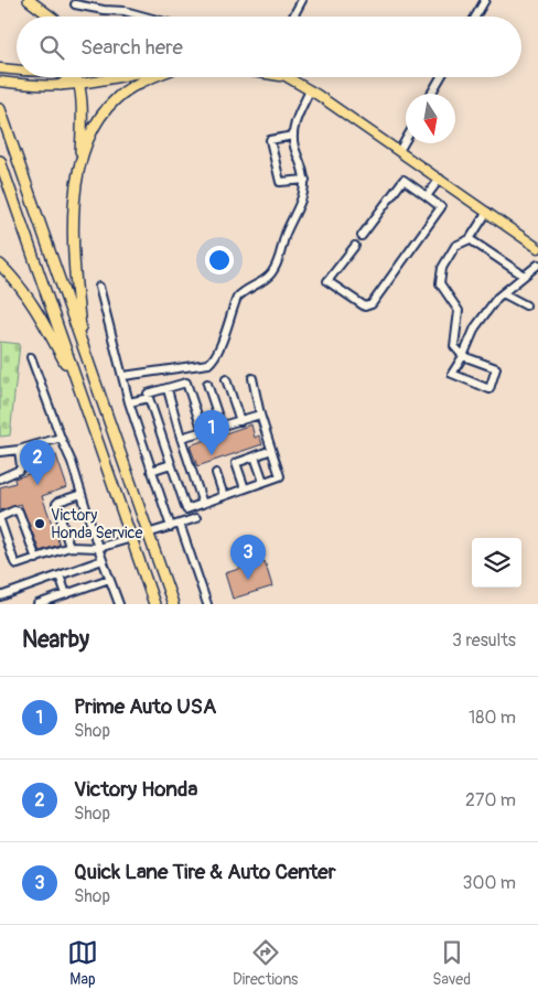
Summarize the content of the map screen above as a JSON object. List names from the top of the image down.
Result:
{
  "places": ["Victory Honda Service"],
  "north": "bottom",
  "page": {
    "search": "Search here",
    "pins": ["1", "2", "3"],
    "heading": ["Nearby", "3 results"],
    "list": [
      {
        "mark": "1",
        "name": "Prime Auto USA",
        "note": "Shop",
        "value": "180 m"
      },
      {
        "mark": "2",
        "name": "Victory Honda",
        "note": "Shop",
        "value": "270 m"
      },
      {
        "mark": "3",
        "name": "Quick Lane Tire & Auto Center",
        "note": "Shop",
        "value": "300 m"
      }
    ],
    "nav": ["Map", "Directions", "Saved"]
  }
}
